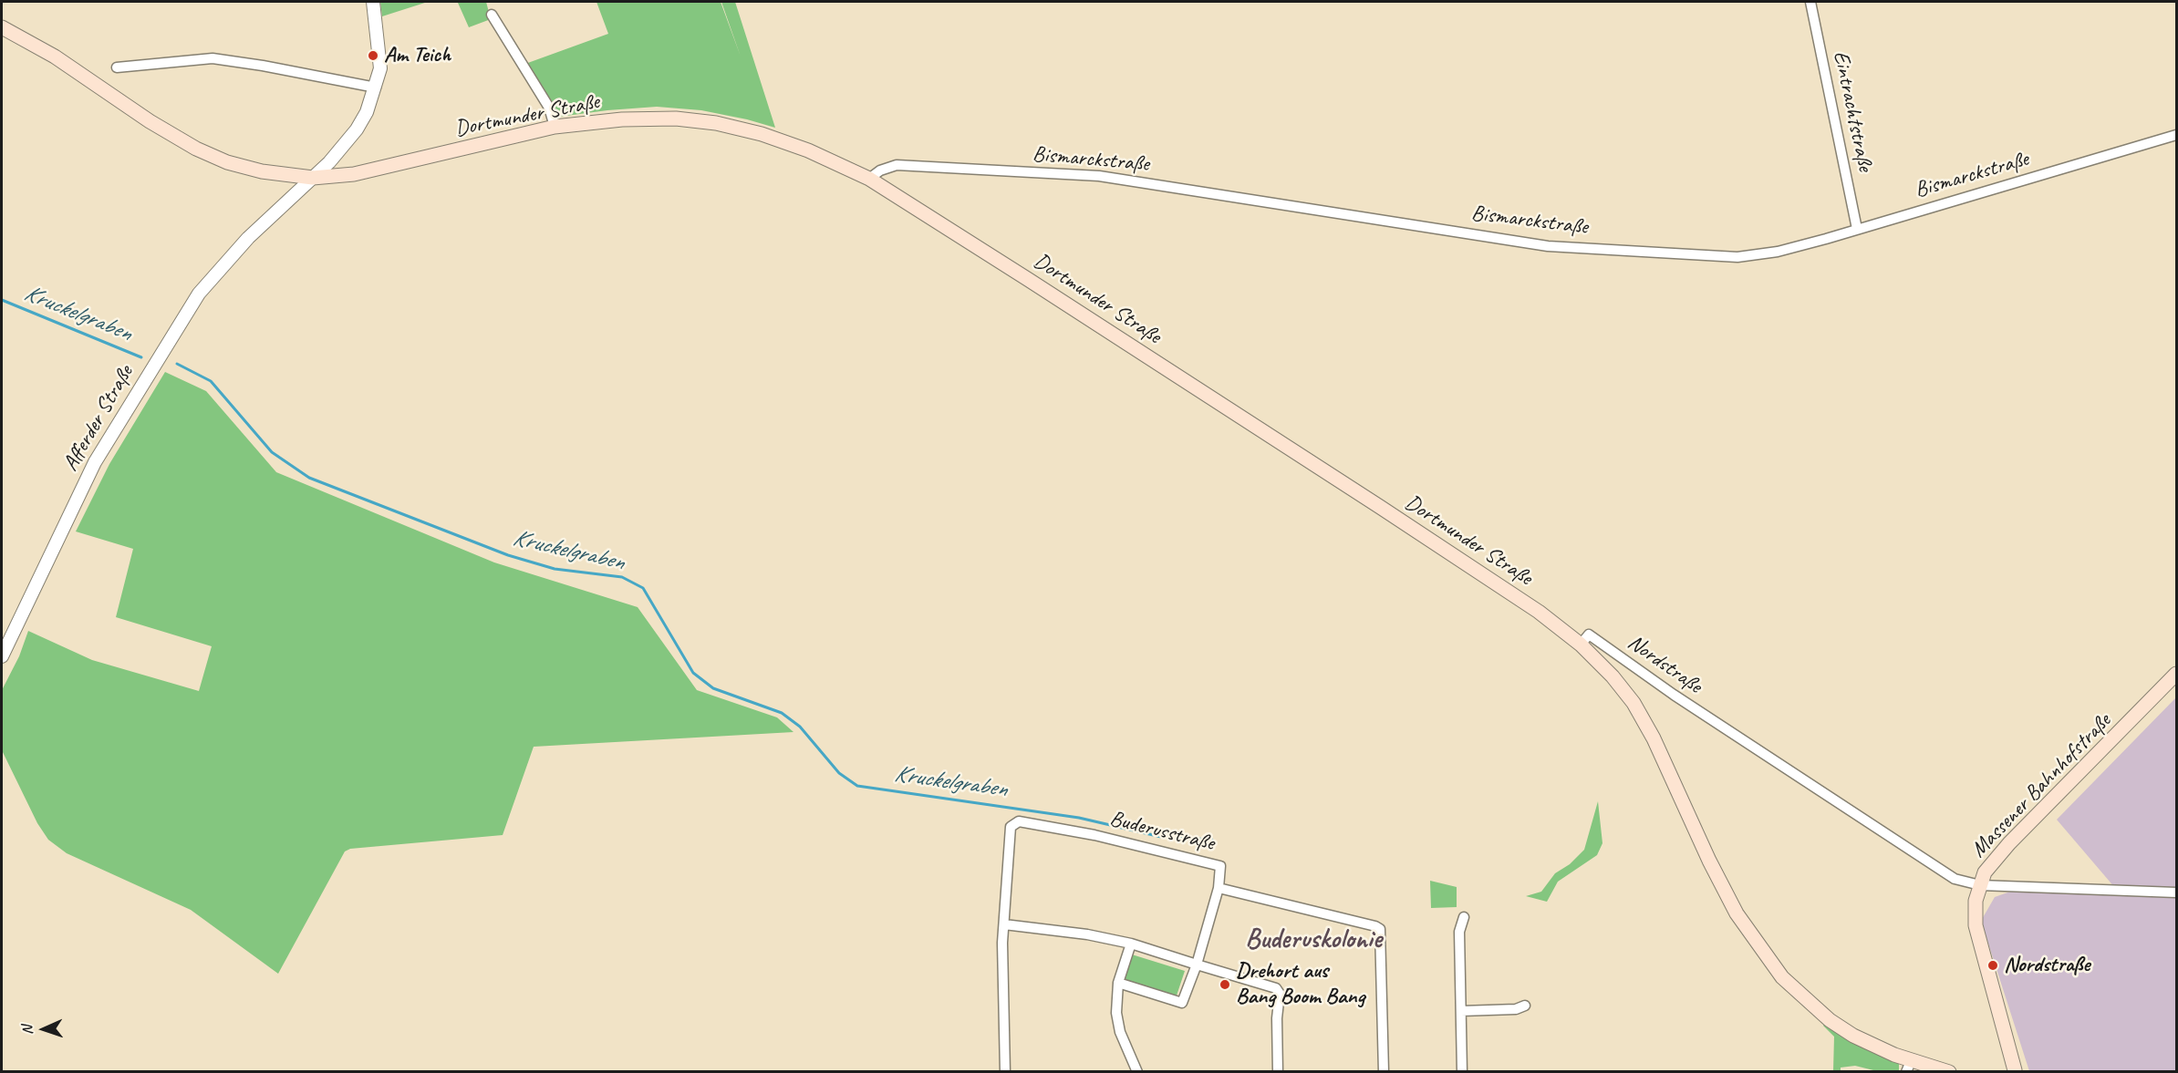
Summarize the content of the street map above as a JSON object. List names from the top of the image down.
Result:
{
  "streets": {
    "main road": ["Dortmunder Straße", "Massener Bahnhofstraße"],
    "street": [
      "Eintrachtstraße",
      "Bismarckstraße",
      "Afferder Straße",
      "Nordstraße",
      "Buderusstraße"
    ]
  },
  "crossings": [
    ["Eintrachtstraße", "Bismarckstraße"],
    ["Dortmunder Straße", "Bismarckstraße"],
    ["Dortmunder Straße", "Afferder Straße"],
    ["Dortmunder Straße", "Nordstraße"],
    ["Nordstraße", "Massener Bahnhofstraße"]
  ],
  "districts": ["Buderuskolonie"],
  "water": ["Kruckelgraben"],
  "places": ["Am Teich", "Nordstraße", "Drehort aus Bang Boom Bang"],
  "north": "left"
}
